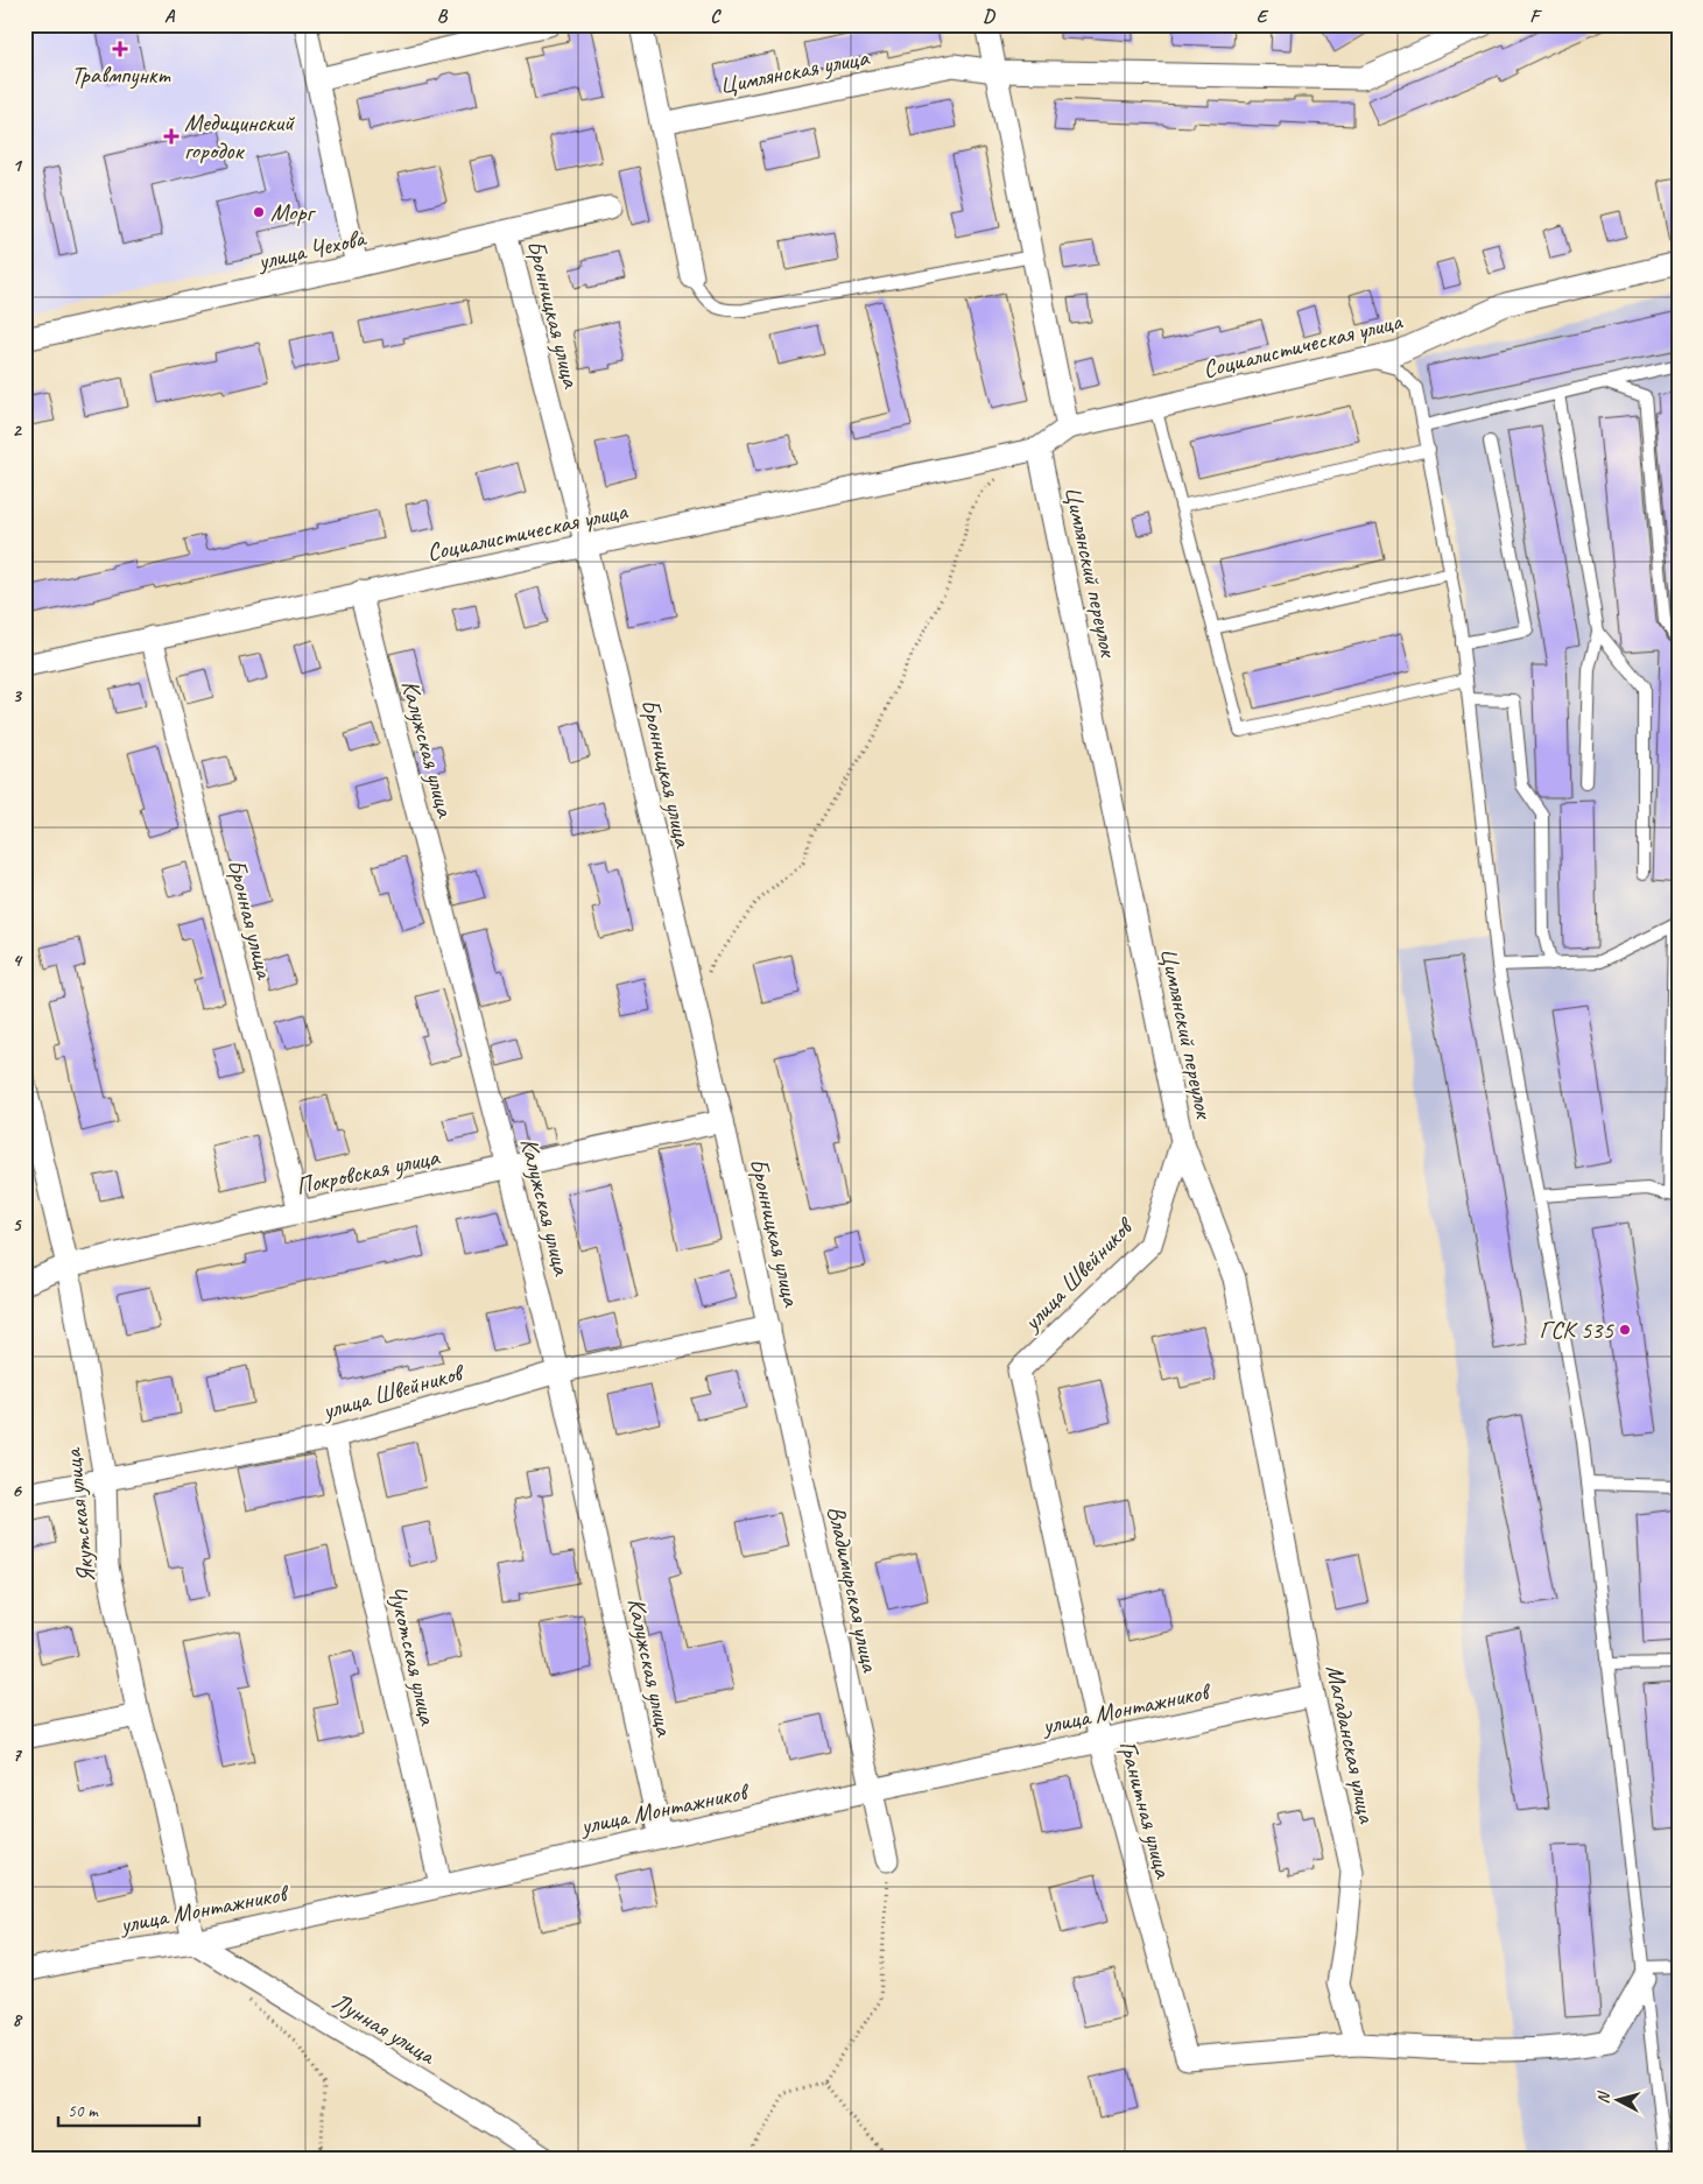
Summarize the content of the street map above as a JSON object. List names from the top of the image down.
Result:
{
  "streets": {
    "street": [
      "Цимлянская улица",
      "улица Чехова",
      "Бронницкая улица",
      "Социалистическая улица",
      "Цимлянский переулок",
      "Калужская улица",
      "Бронная улица",
      "Покровская улица",
      "улица Швейников",
      "Якутская улица",
      "Владимирская улица",
      "Чукотская улица",
      "улица Монтажников",
      "Магаданская улица",
      "Гранитная улица",
      "Лунная улица"
    ]
  },
  "crossings": [
    ["улица Чехова", "Бронницкая улица"],
    ["Бронницкая улица", "Социалистическая улица"],
    ["Бронницкая улица", "Покровская улица"],
    ["Бронницкая улица", "улица Швейников"],
    ["Бронницкая улица", "Владимирская улица"],
    ["Социалистическая улица", "Цимлянский переулок"],
    ["Социалистическая улица", "Калужская улица"],
    ["Социалистическая улица", "Бронная улица"],
    ["Цимлянский переулок", "улица Швейников"],
    ["Цимлянский переулок", "Магаданская улица"],
    ["Калужская улица", "Покровская улица"],
    ["Калужская улица", "улица Швейников"],
    ["Калужская улица", "улица Монтажников"],
    ["Бронная улица", "Покровская улица"],
    ["Покровская улица", "Якутская улица"],
    ["улица Швейников", "Якутская улица"],
    ["улица Швейников", "Владимирская улица"],
    ["улица Швейников", "Чукотская улица"],
    ["улица Швейников", "Магаданская улица"],
    ["улица Швейников", "Гранитная улица"],
    ["Якутская улица", "улица Монтажников"],
    ["Якутская улица", "Лунная улица"],
    ["Владимирская улица", "улица Монтажников"],
    ["Чукотская улица", "улица Монтажников"],
    ["улица Монтажников", "Магаданская улица"],
    ["улица Монтажников", "Гранитная улица"],
    ["улица Монтажников", "Лунная улица"],
    ["Магаданская улица", "Гранитная улица"]
  ],
  "places": {
    "health": ["Травмпункт", "Медицинский городок"],
    "other": ["Морг", "ГСК 535"]
  },
  "scale_bar": "50 m",
  "north": "left",
  "grid": {
    "columns": [
      "A",
      "B",
      "C",
      "D",
      "E",
      "F"
    ],
    "rows": [
      "1",
      "2",
      "3",
      "4",
      "5",
      "6",
      "7",
      "8"
    ]
  }
}
